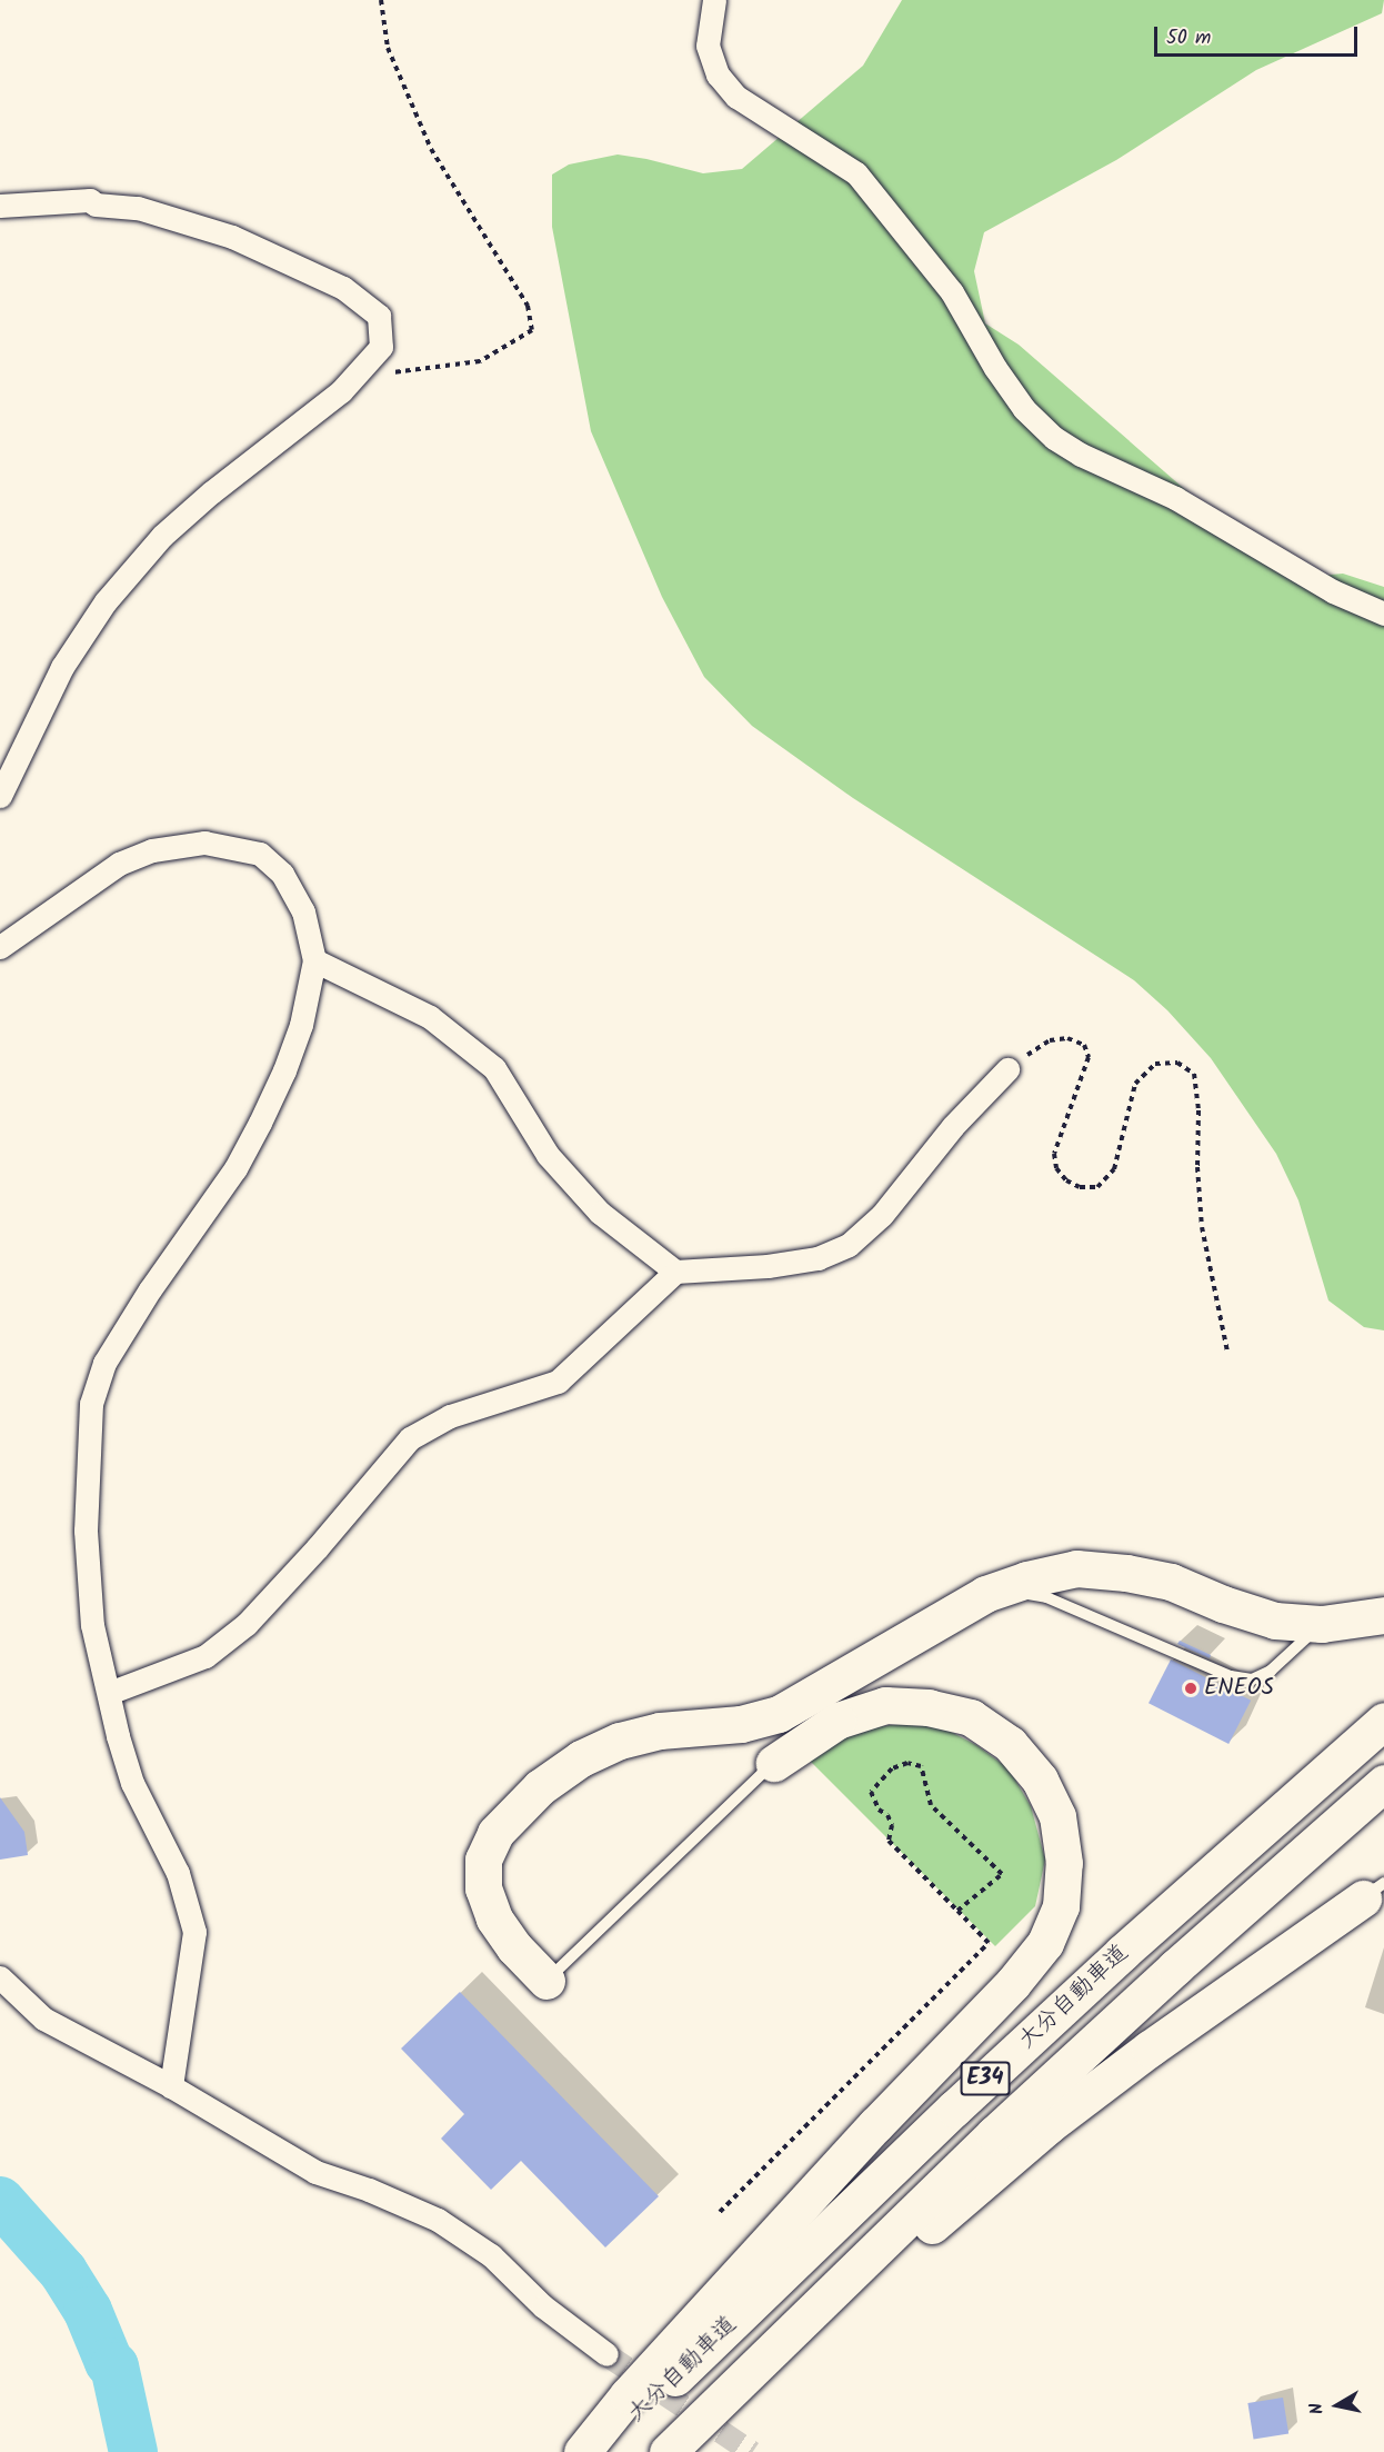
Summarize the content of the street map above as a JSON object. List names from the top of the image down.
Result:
{
  "streets": {
    "highway": ["大分自動車道", "E34"]
  },
  "places": ["ENEOS"],
  "scale_bar": "50 m",
  "north": "left"
}
